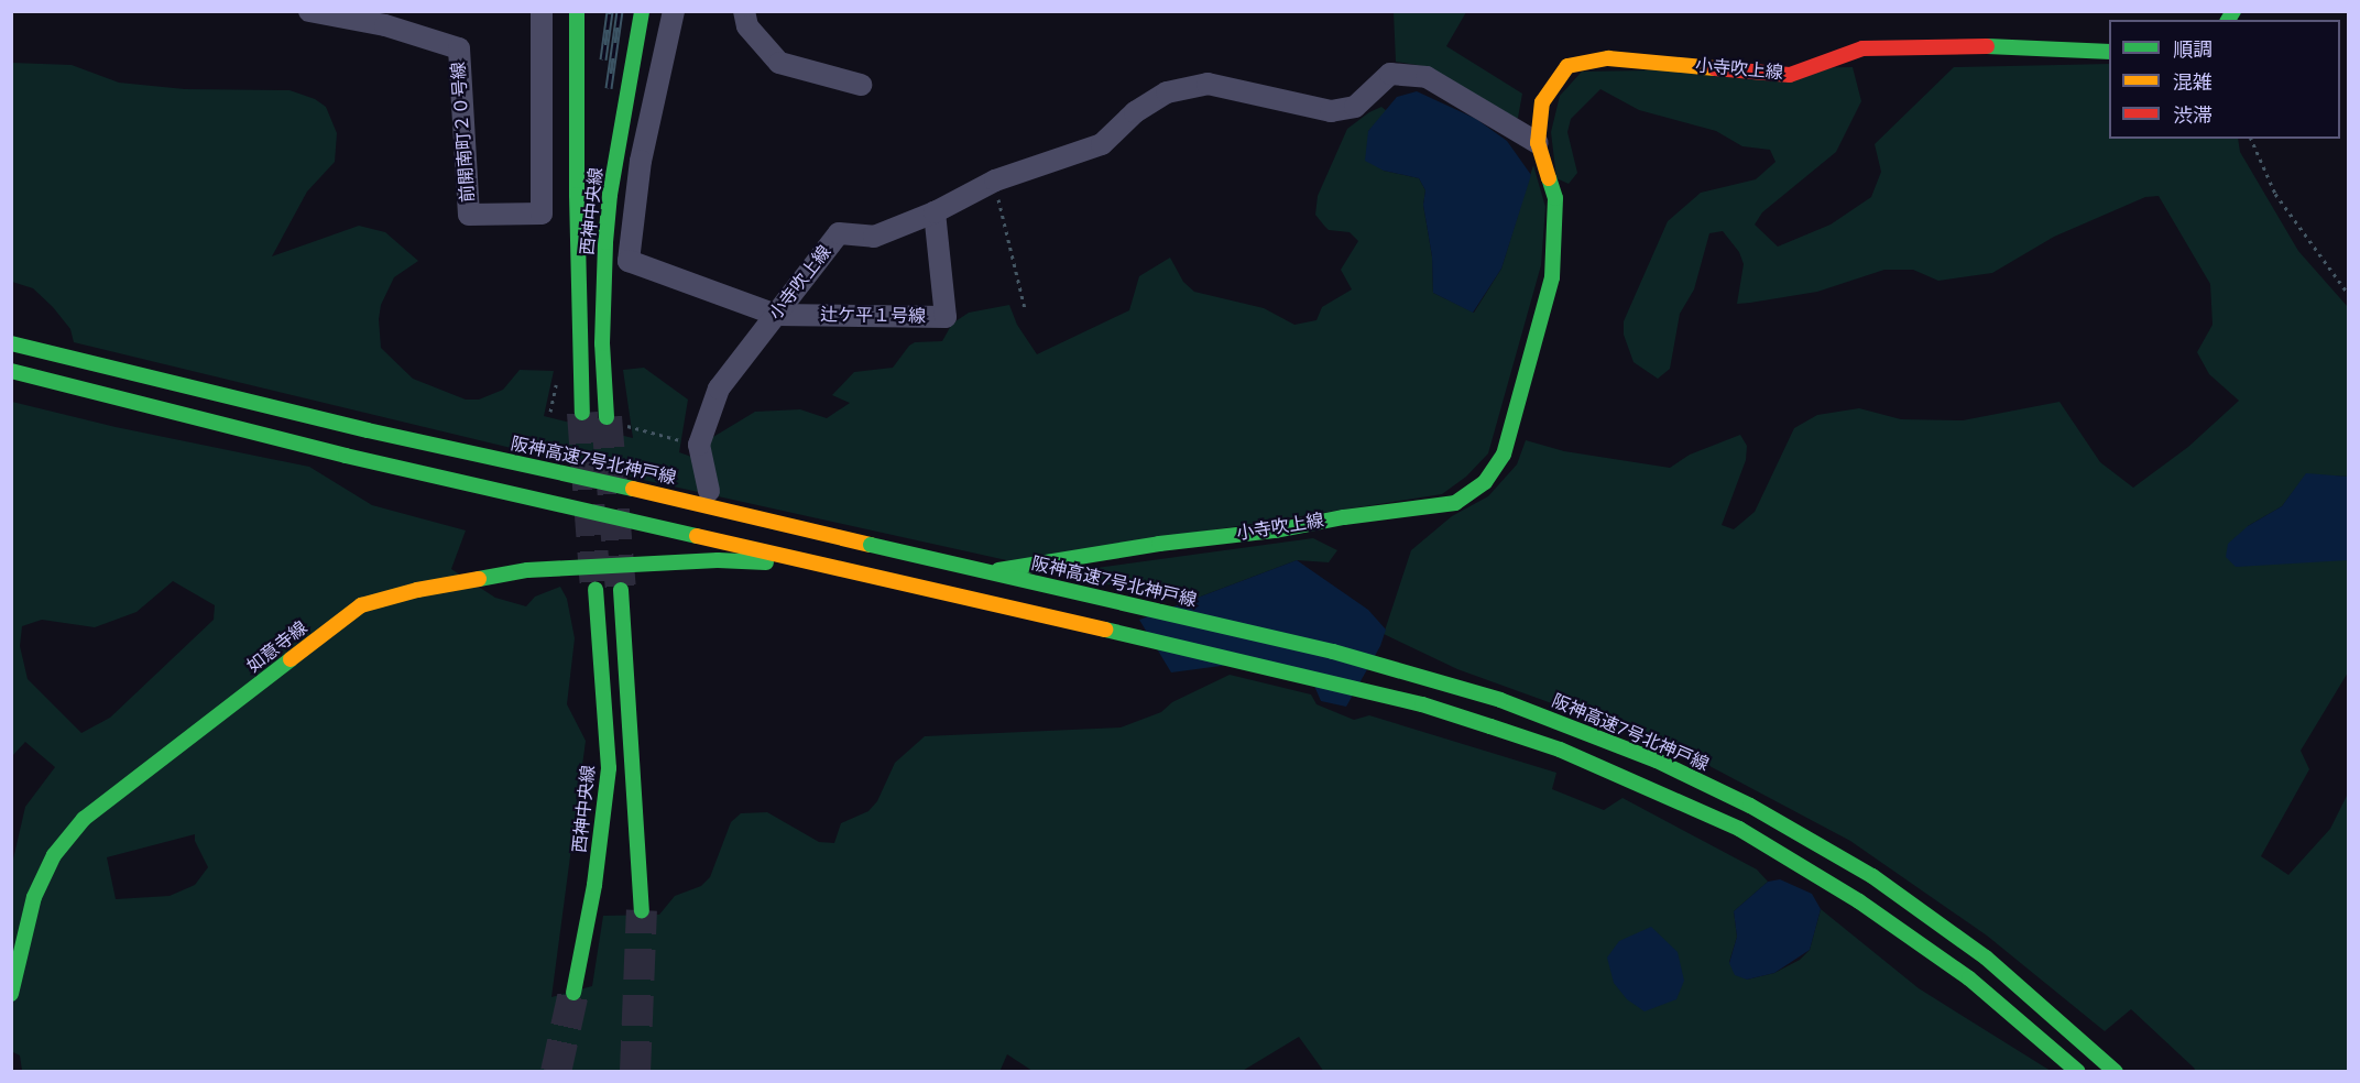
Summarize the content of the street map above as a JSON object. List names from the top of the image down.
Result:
{
  "streets": {
    "main road": [
      "小寺吹上線",
      "西神中央線",
      "阪神高速7号北神戸線",
      "如意寺線"
    ],
    "street": ["前開南町２０号線", "辻ケ平１号線"]
  },
  "crossings": [
    ["小寺吹上線", "辻ケ平１号線"],
    ["小寺吹上線", "如意寺線"]
  ],
  "legend": ["順調", "混雑", "渋滞"]
}
